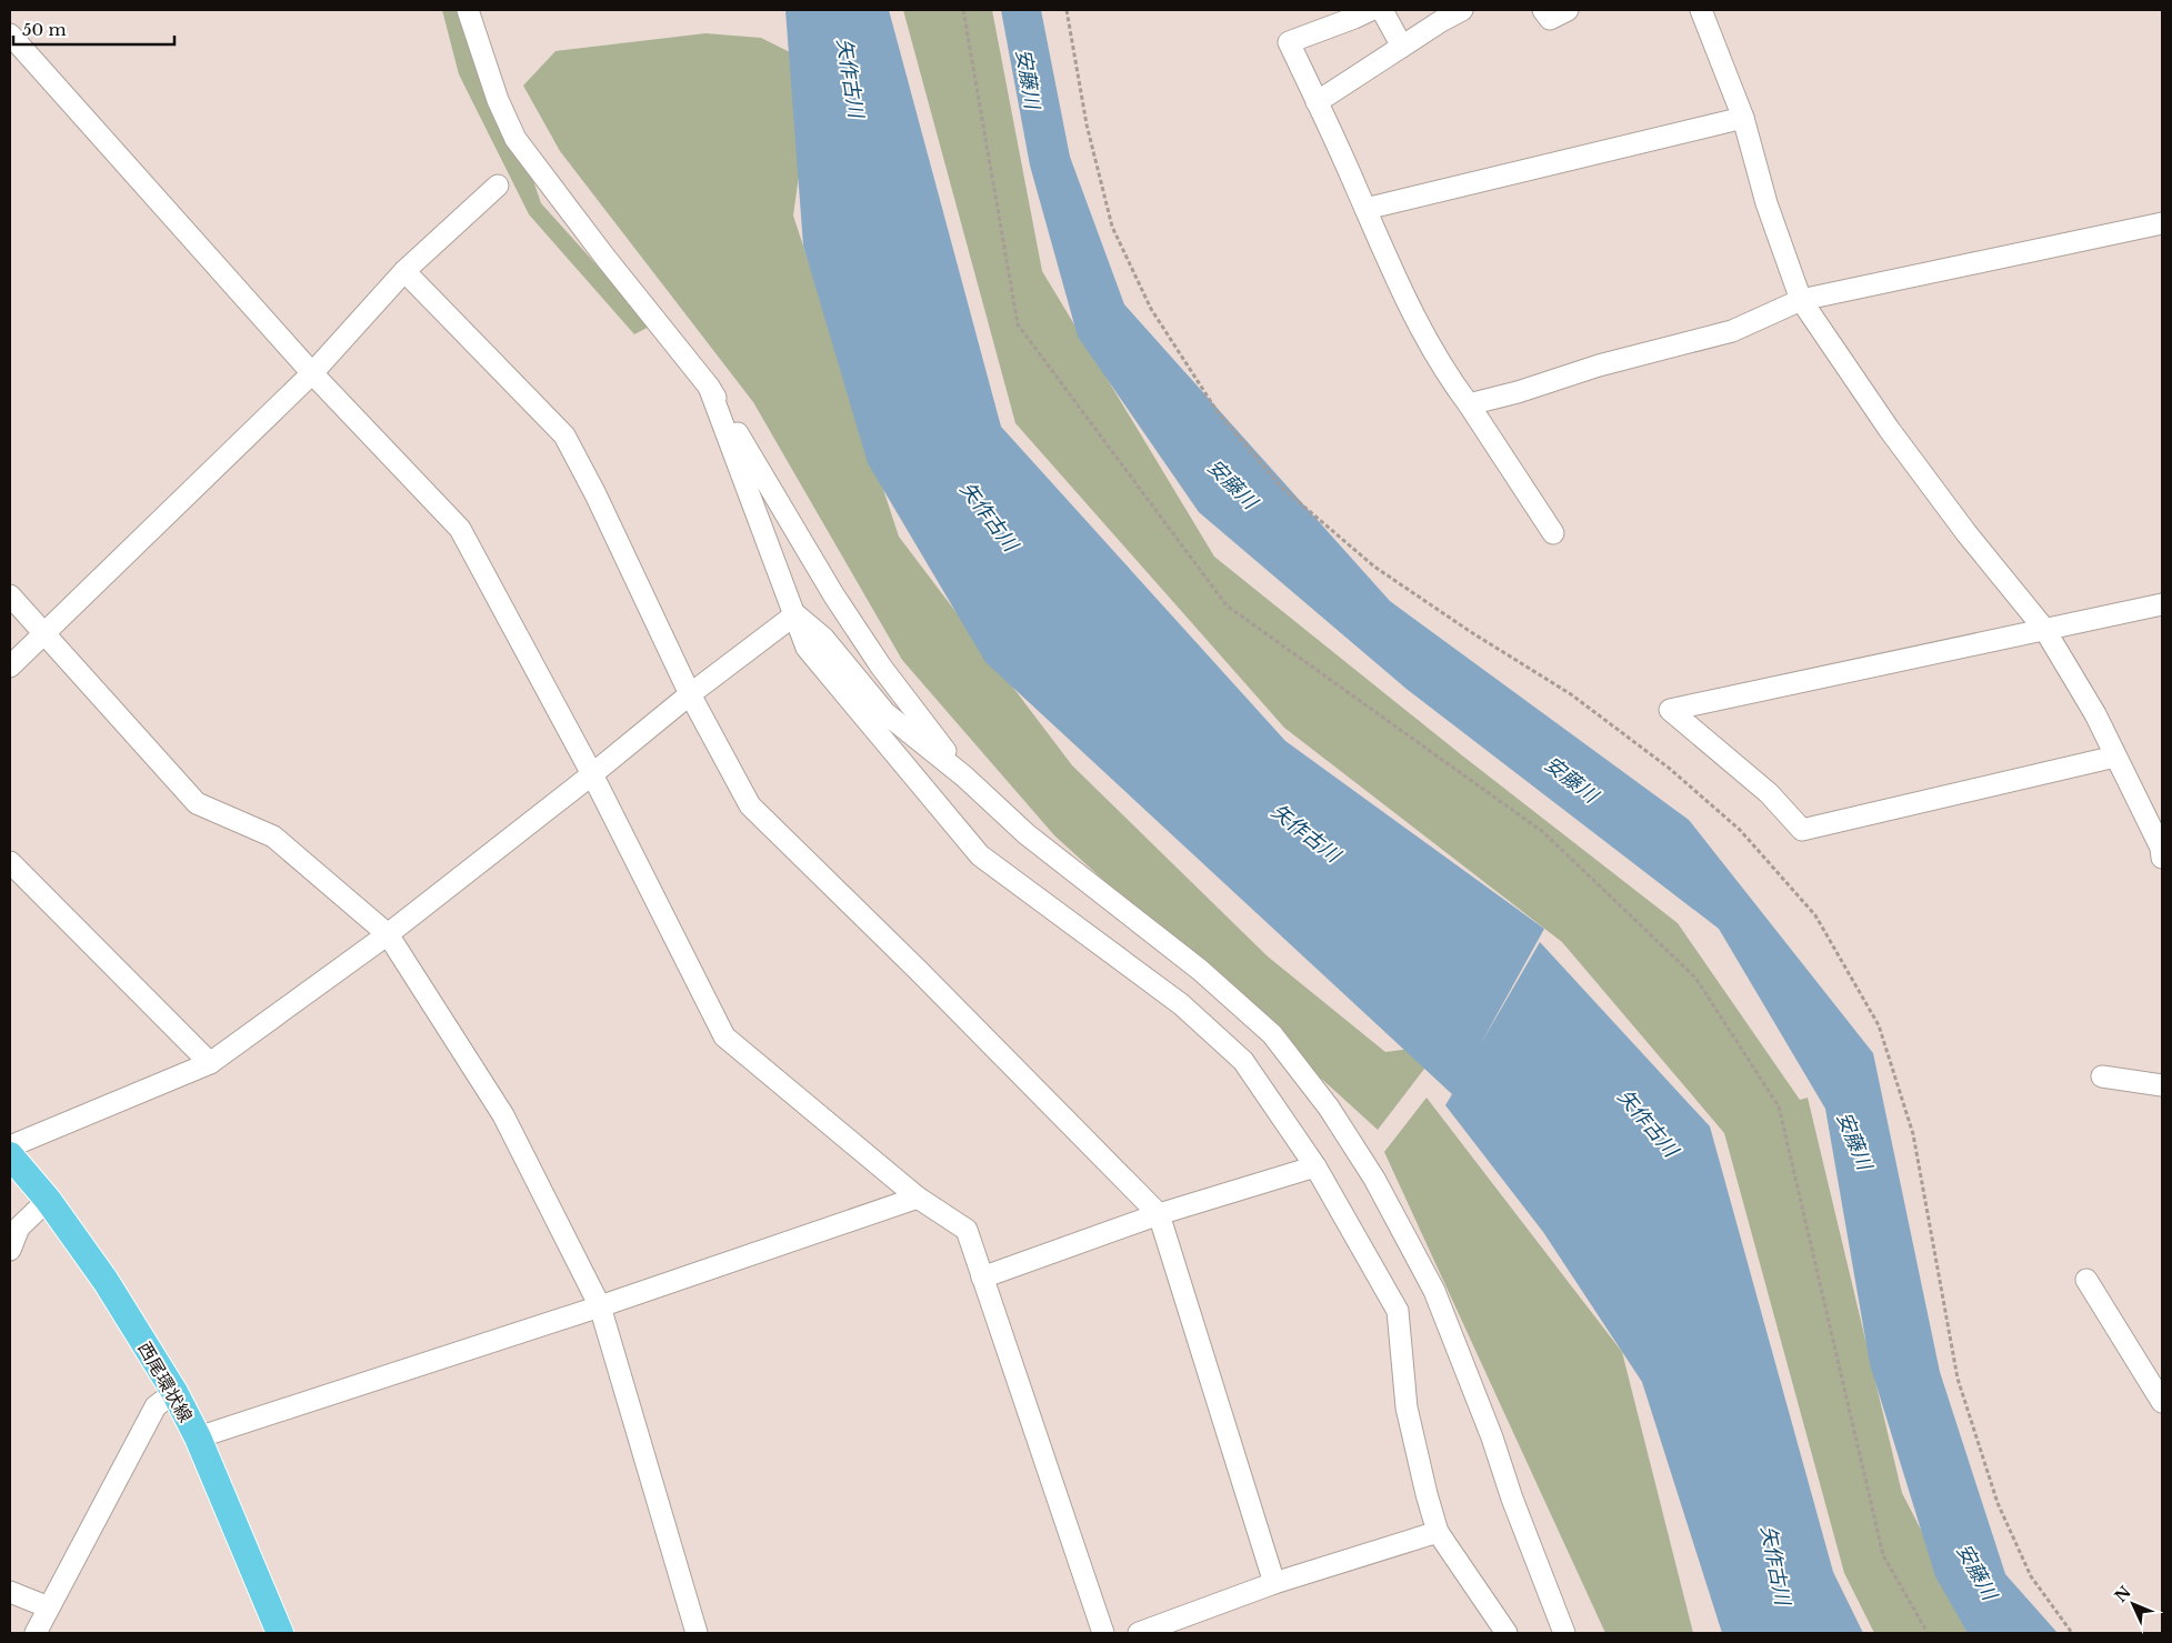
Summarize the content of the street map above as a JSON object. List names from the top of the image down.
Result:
{
  "streets": {
    "main road": ["西尾環状線"]
  },
  "water": ["矢作古川", "安藤川"],
  "scale_bar": "50 m",
  "north": "top left"
}
